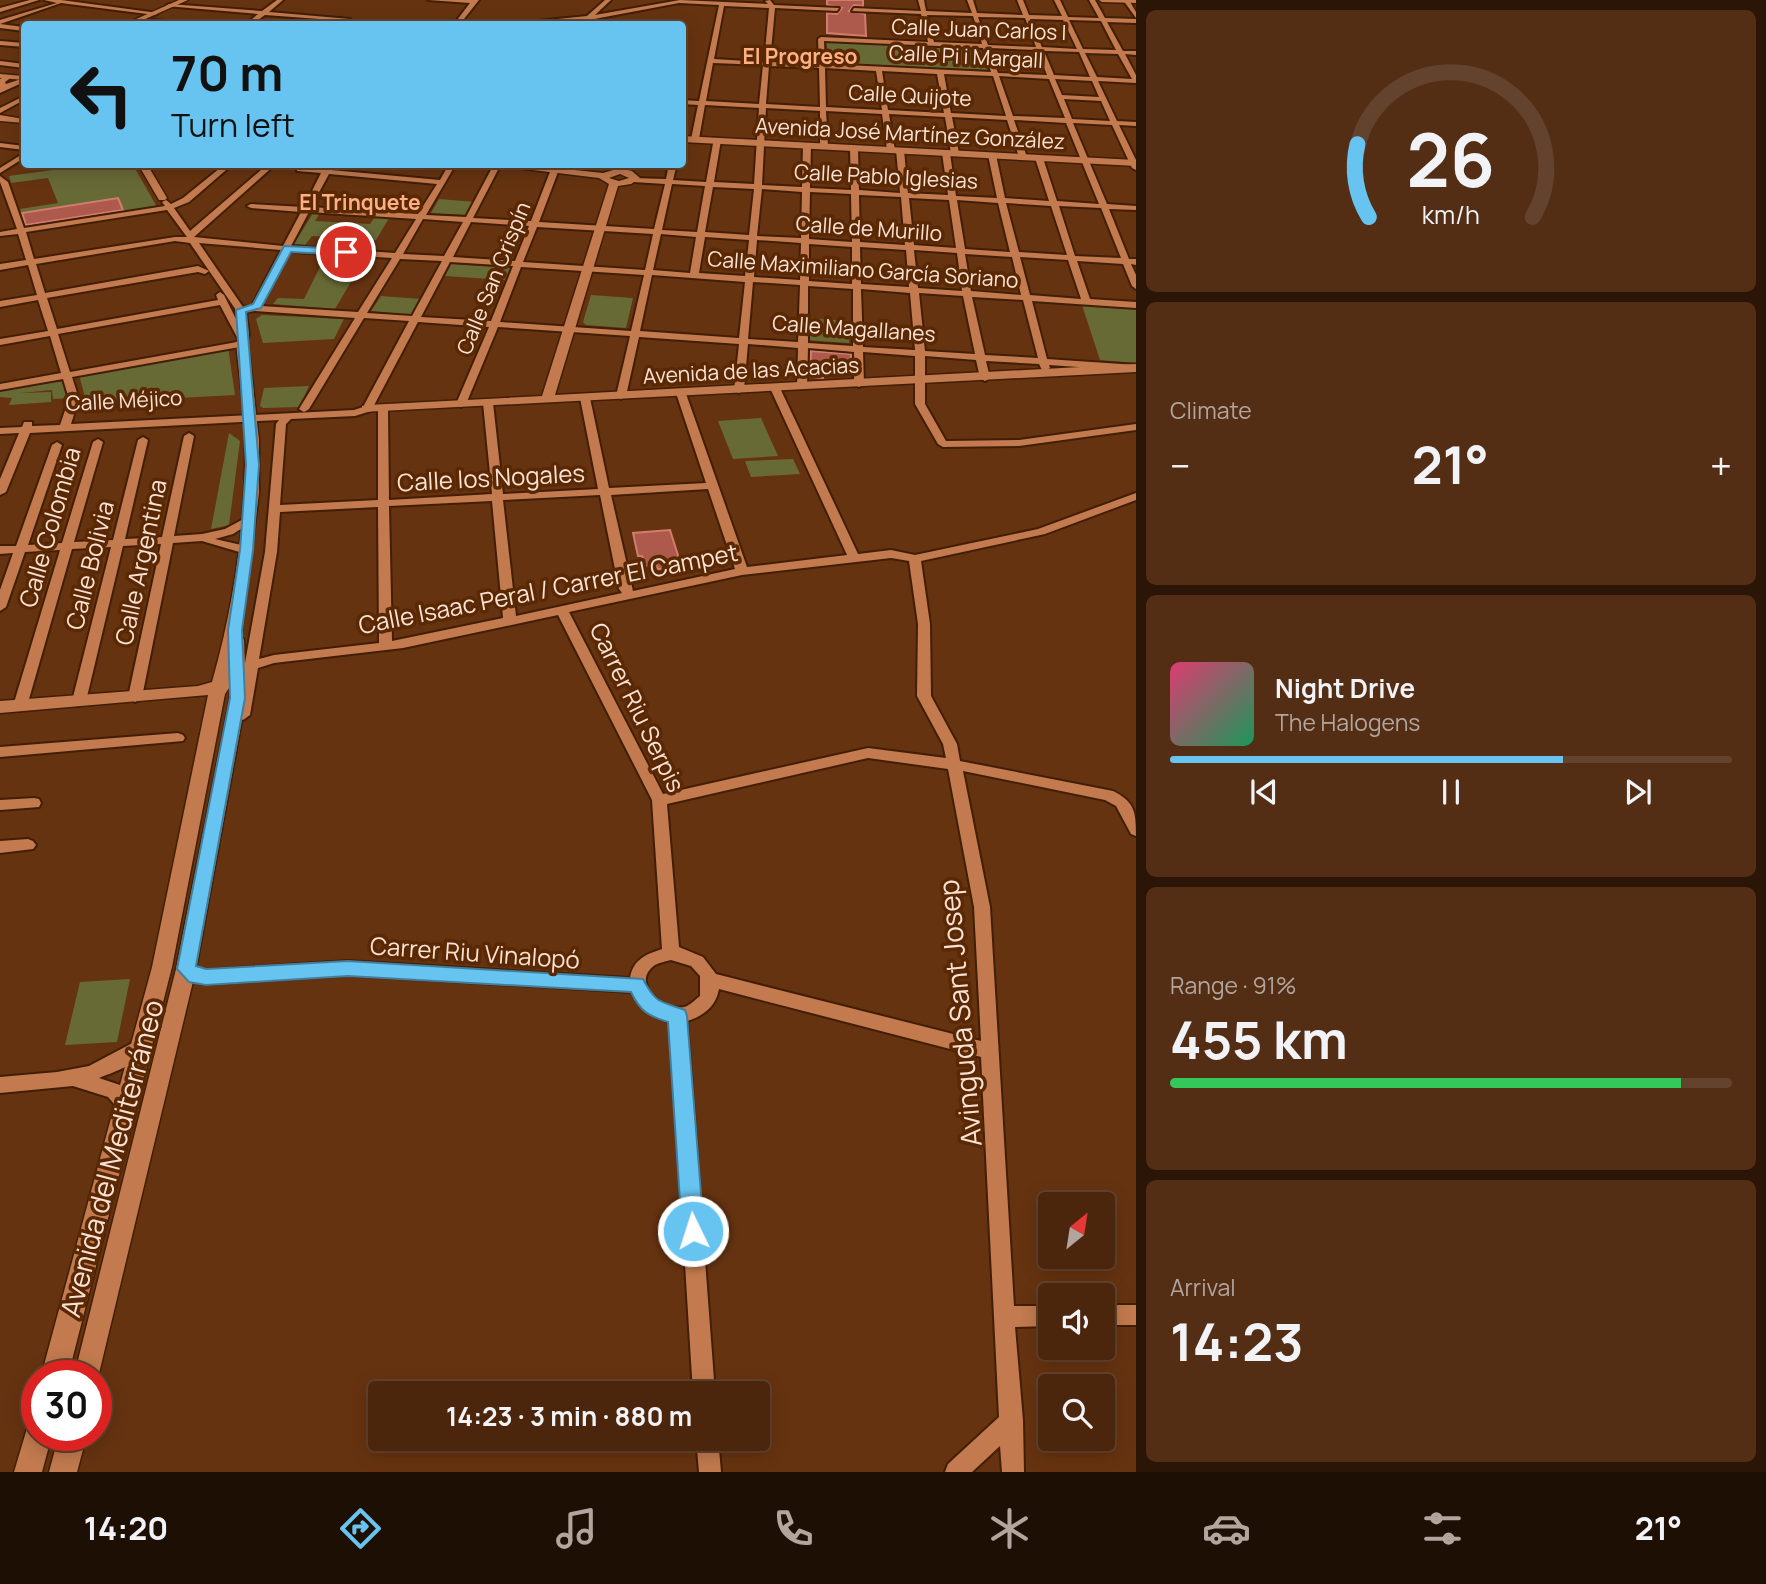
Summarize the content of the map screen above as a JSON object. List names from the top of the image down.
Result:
{
  "streets": {
    "street": [
      "Calle Juan Carlos I",
      "Calle Pi i Margall",
      "Calle Quijote",
      "Avenida José Martínez González",
      "Calle Pablo Iglesias",
      "Calle de Murillo",
      "Calle Maximiliano García Soriano",
      "Calle San Crispín",
      "Calle Magallanes",
      "Avenida de las Acacias",
      "Calle Méjico",
      "Calle los Nogales",
      "Calle Colombia",
      "Calle Argentina",
      "Calle Bolivia",
      "Calle Isaac Peral / Carrer El Campet",
      "Carrer Riu Serpis",
      "Carrer Riu Vinalopó",
      "Avinguda Sant Josep",
      "Avenida del Mediterráneo"
    ]
  },
  "crossings": [
    ["Calle Juan Carlos I", "Calle Pi i Margall"],
    ["Calle de Murillo", "Calle San Crispín"],
    ["Calle Maximiliano García Soriano", "Calle San Crispín"],
    ["Calle San Crispín", "Calle Magallanes"],
    ["Calle San Crispín", "Avenida de las Acacias"],
    ["Calle Magallanes", "Avenida de las Acacias"],
    ["Avenida de las Acacias", "Calle Méjico"],
    ["Avenida de las Acacias", "Avenida del Mediterráneo"],
    ["Calle Méjico", "Avenida del Mediterráneo"],
    ["Calle Isaac Peral / Carrer El Campet", "Carrer Riu Serpis"],
    ["Calle Isaac Peral / Carrer El Campet", "Avinguda Sant Josep"],
    ["Calle Isaac Peral / Carrer El Campet", "Avenida del Mediterráneo"],
    ["Carrer Riu Serpis", "Carrer Riu Vinalopó"],
    ["Carrer Riu Vinalopó", "Avenida del Mediterráneo"]
  ],
  "districts": ["El Progreso", "El Trinquete"],
  "north": "top right",
  "page": {
    "turn": ["70 m", "Turn left"],
    "tile": [
      "Climate",
      ["Range · 91%", "455 km"],
      ["Arrival", "14:23"]
    ],
    "heat": ["−", "21°", "+"],
    "song": ["Night Drive", "The Halogens"],
    "limit": "30",
    "trip": "14:23 · 3 min · 880 m",
    "tabs": ["14:20", "21°"],
    "gauge": ["26", "km/h"]
  }
}
